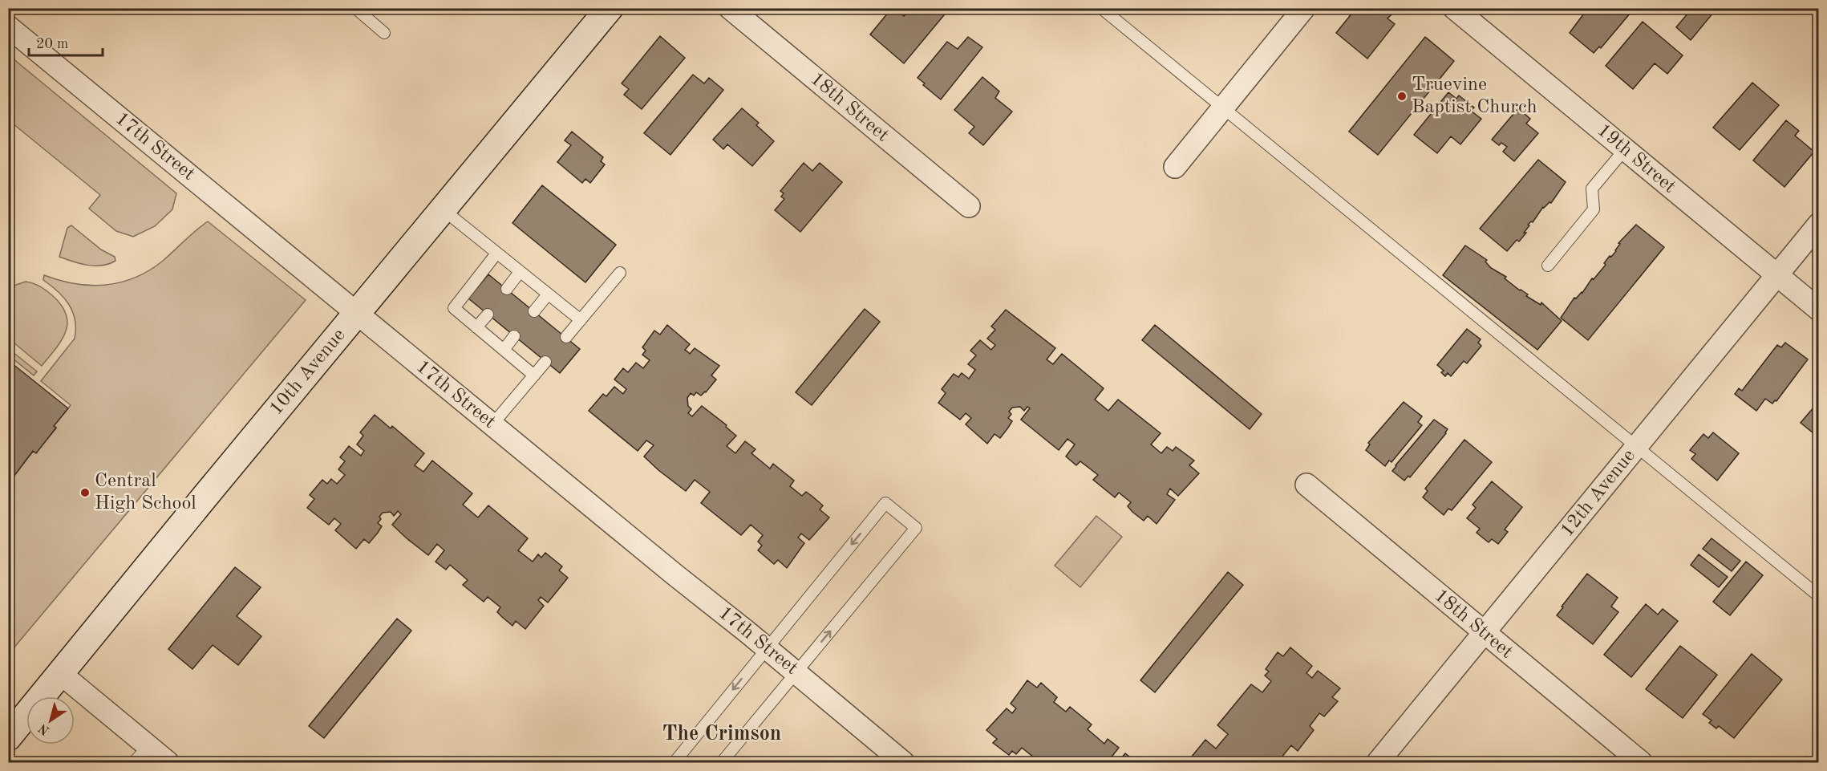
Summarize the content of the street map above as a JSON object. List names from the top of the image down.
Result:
{
  "streets": {
    "main road": ["10th Avenue"],
    "street": [
      "18th Street",
      "17th Street",
      "19th Street",
      "12th Avenue"
    ]
  },
  "crossings": [
    ["18th Street", "12th Avenue"],
    ["17th Street", "10th Avenue"],
    ["19th Street", "12th Avenue"]
  ],
  "districts": ["The Crimson"],
  "places": ["Truevine Baptist Church", "Central High School"],
  "scale_bar": "20 m",
  "north": "bottom left"
}
